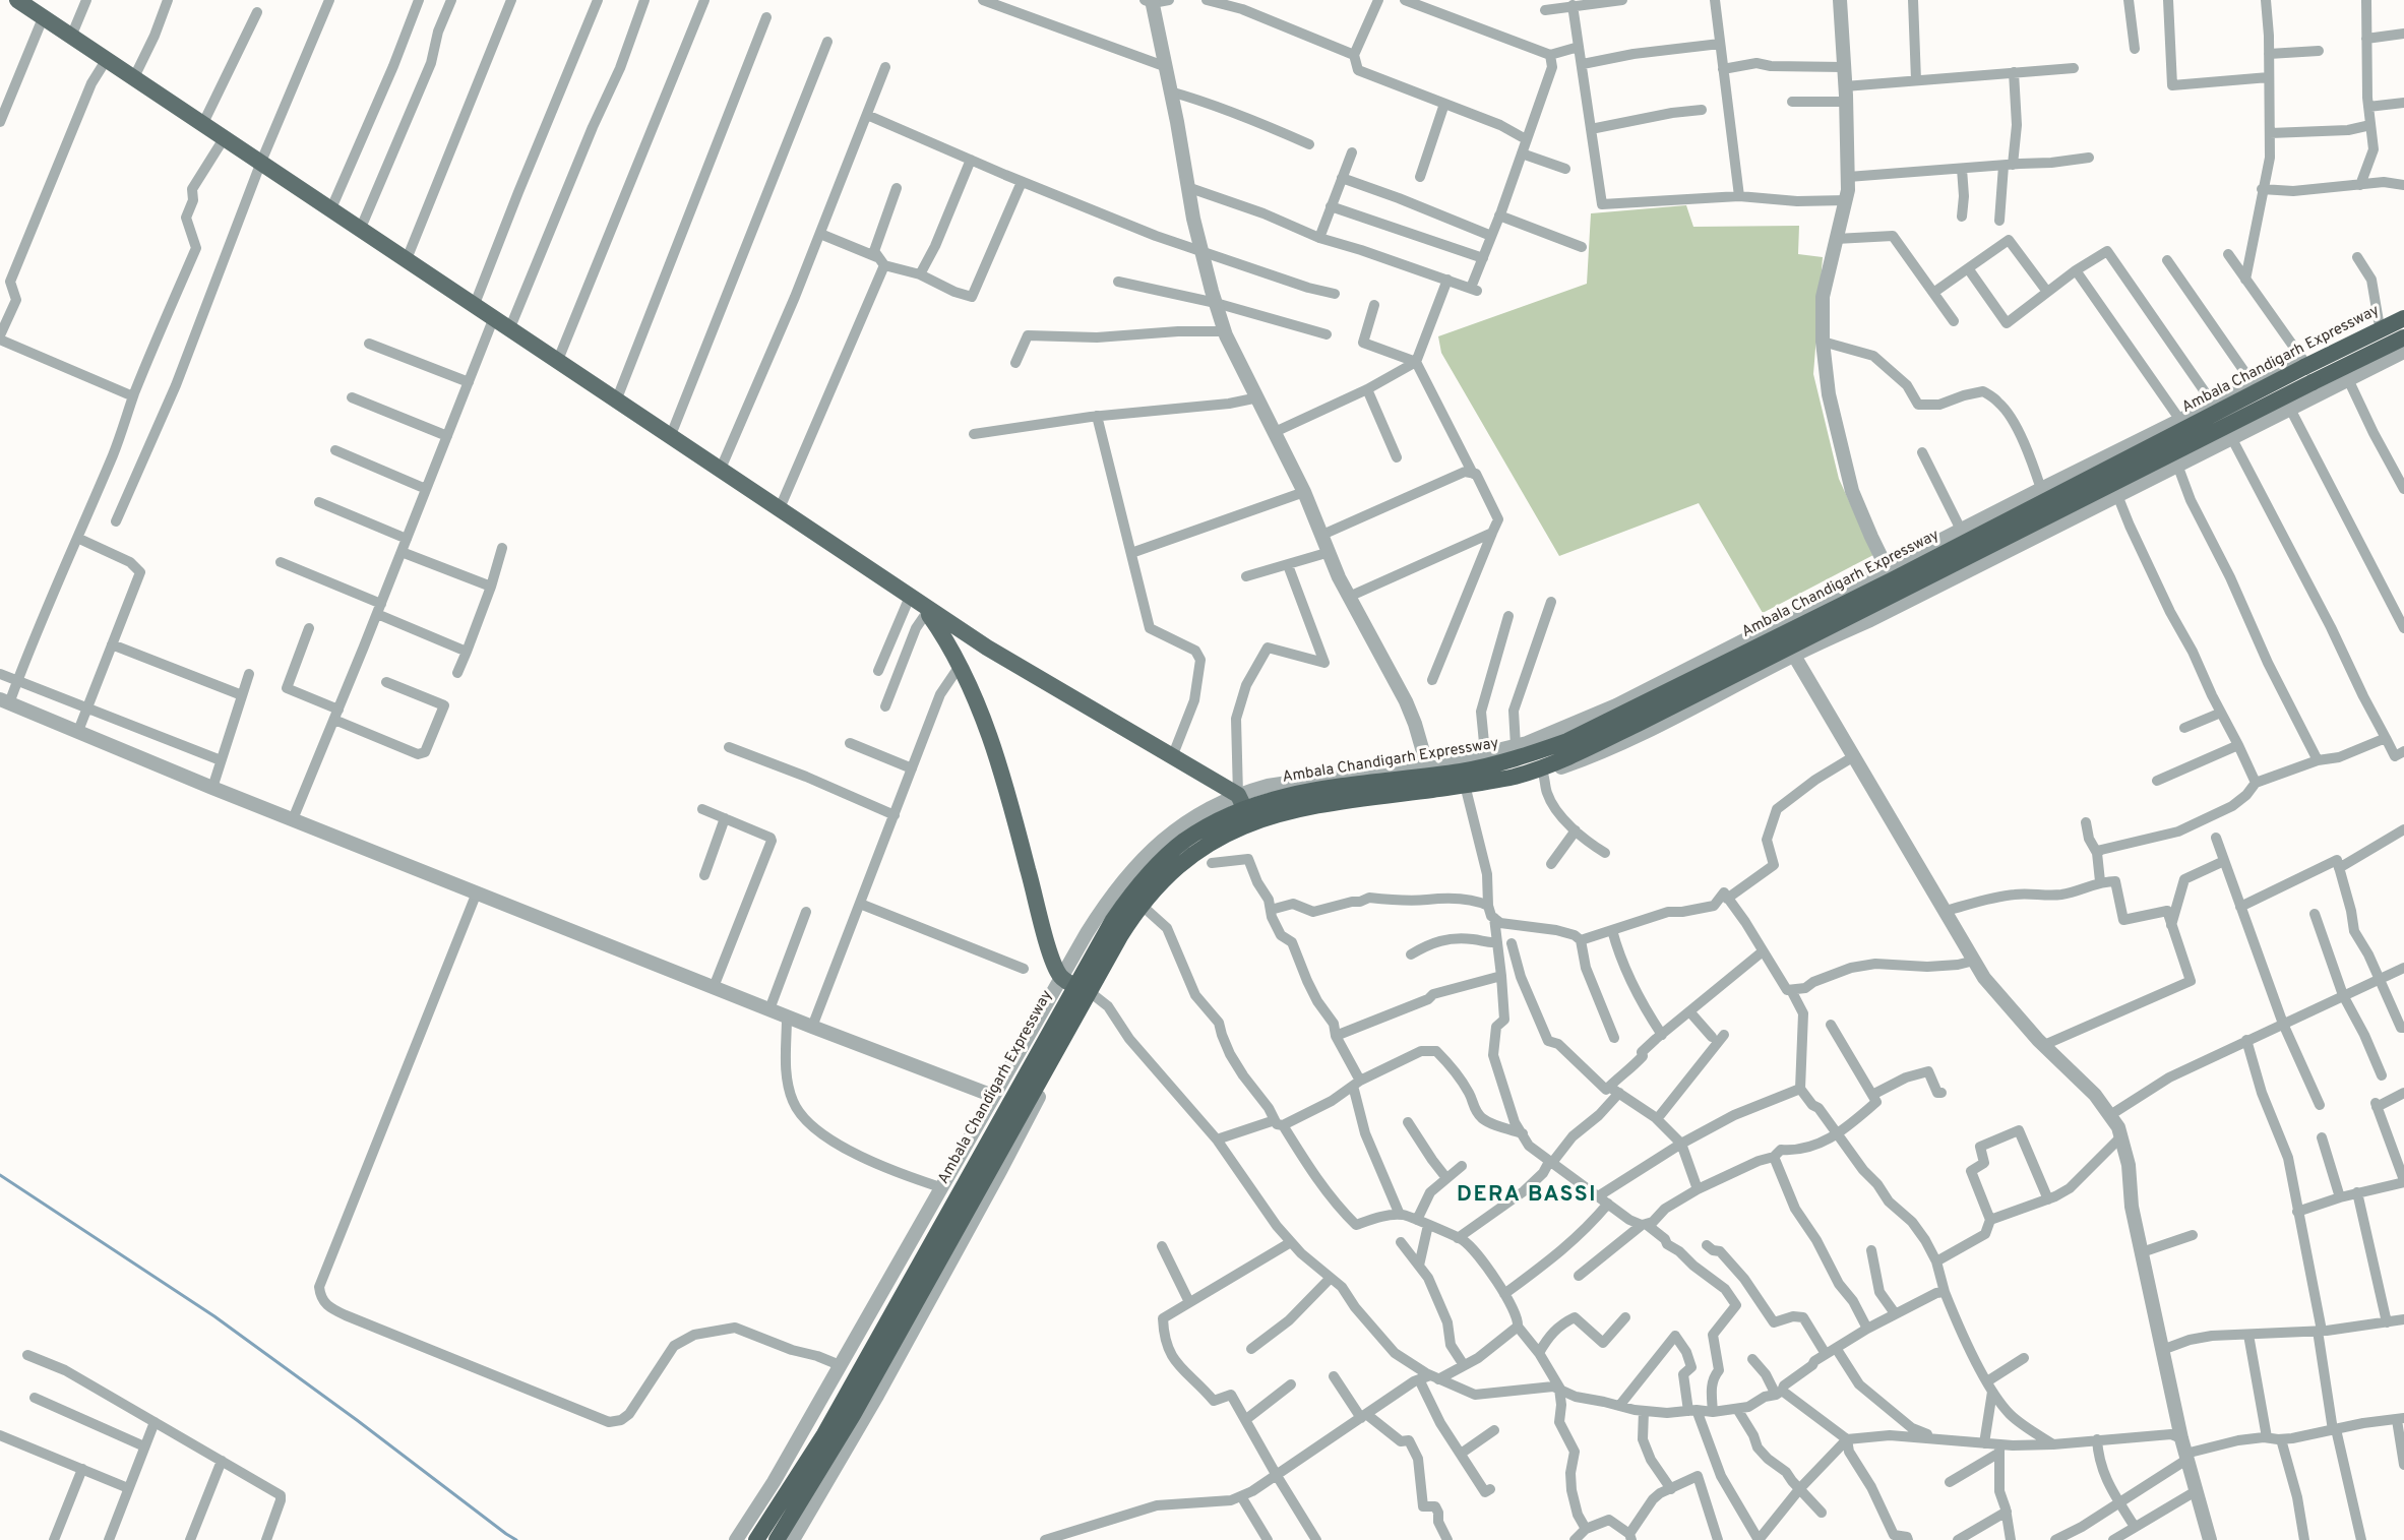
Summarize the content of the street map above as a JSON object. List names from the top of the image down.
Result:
{
  "streets": {
    "highway": ["Ambala Chandigarh Expressway"]
  },
  "districts": ["DERA BASSI"]
}
